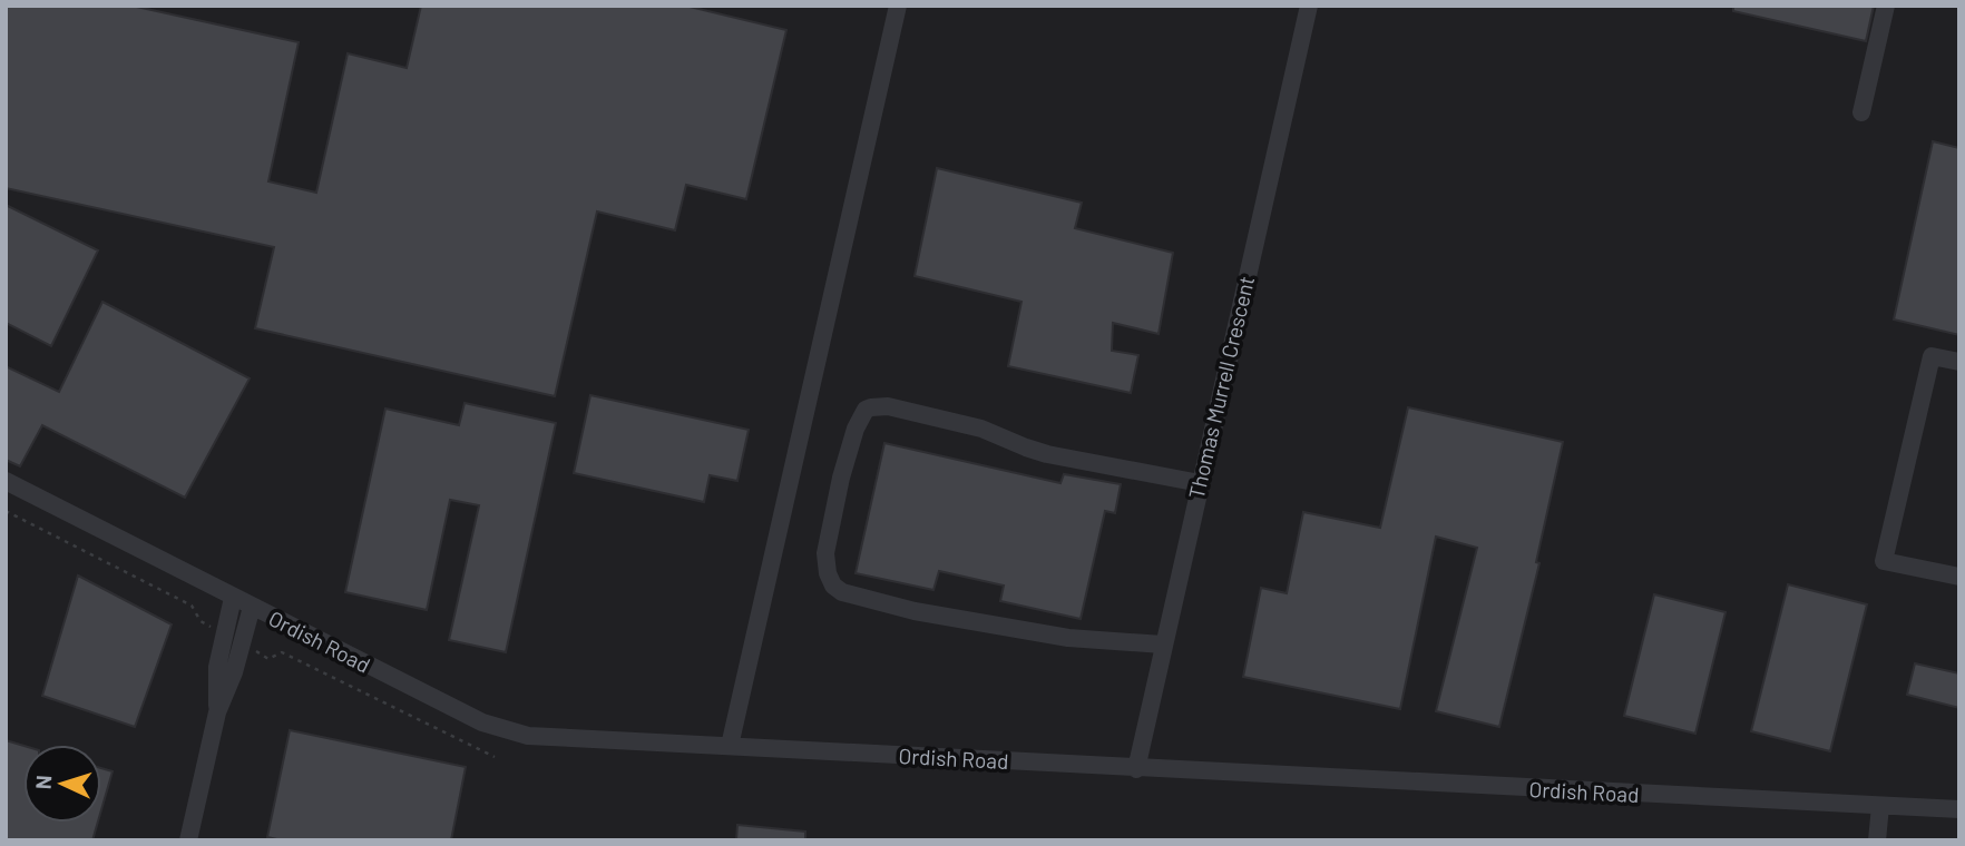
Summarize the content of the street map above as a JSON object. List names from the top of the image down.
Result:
{
  "streets": {
    "street": ["Thomas Murrell Crescent", "Ordish Road"]
  },
  "crossings": [
    ["Thomas Murrell Crescent", "Ordish Road"]
  ],
  "north": "left"
}
